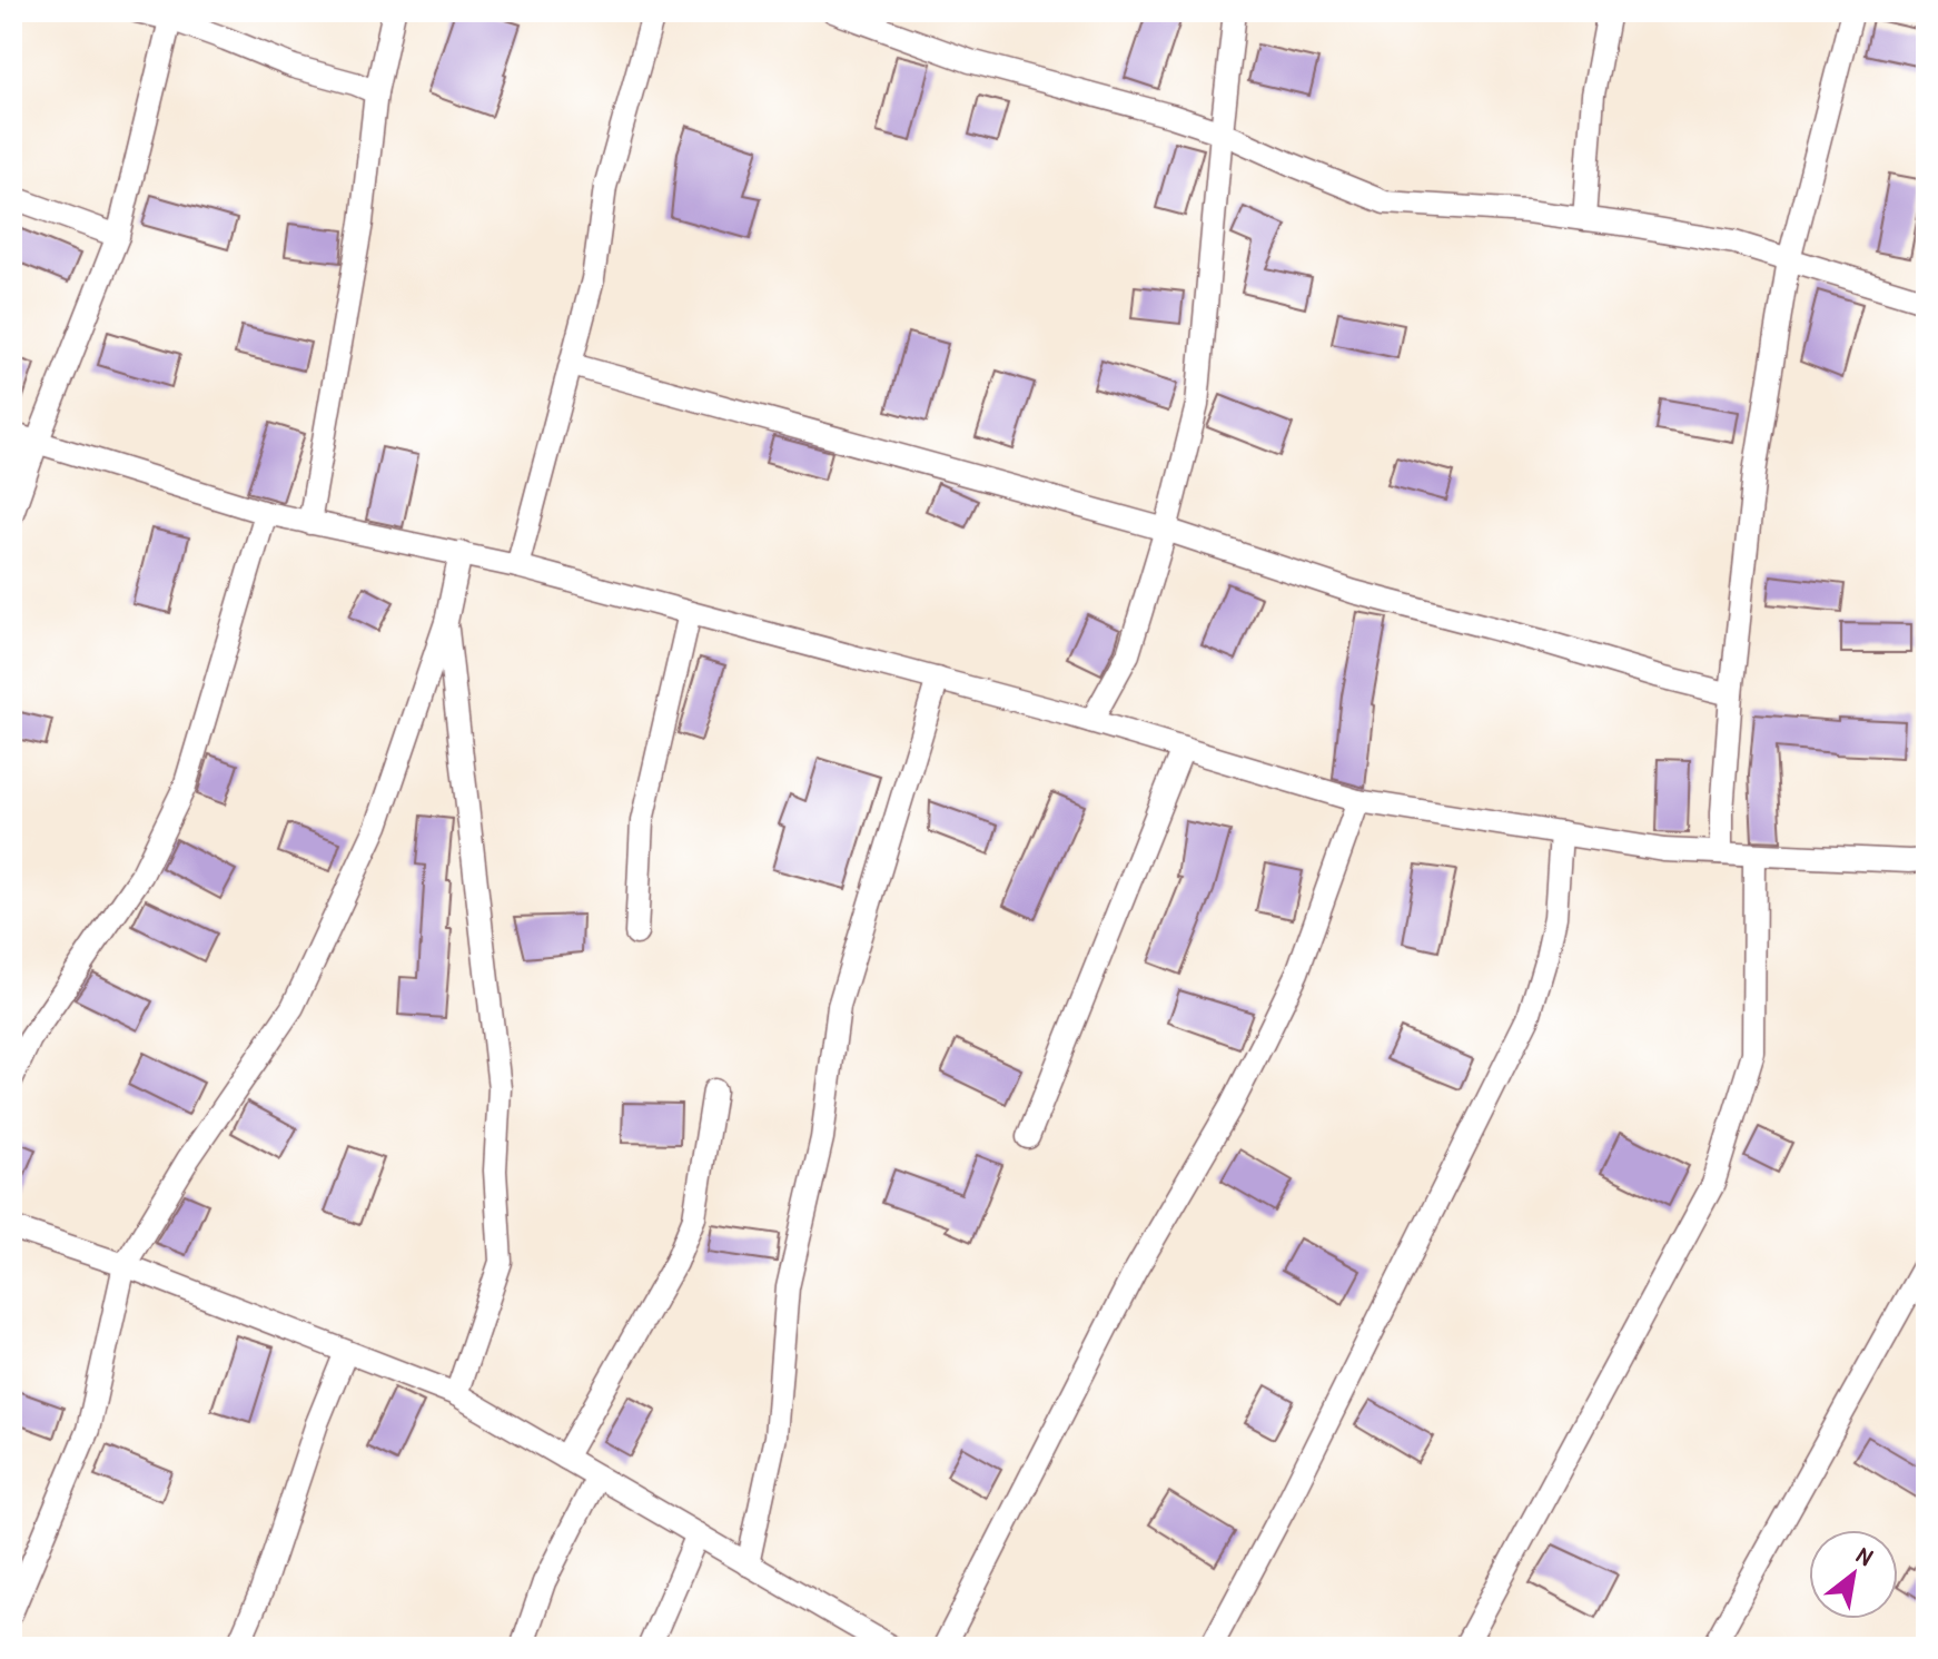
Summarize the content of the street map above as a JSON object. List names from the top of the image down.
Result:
{
  "north": "top right"
}
